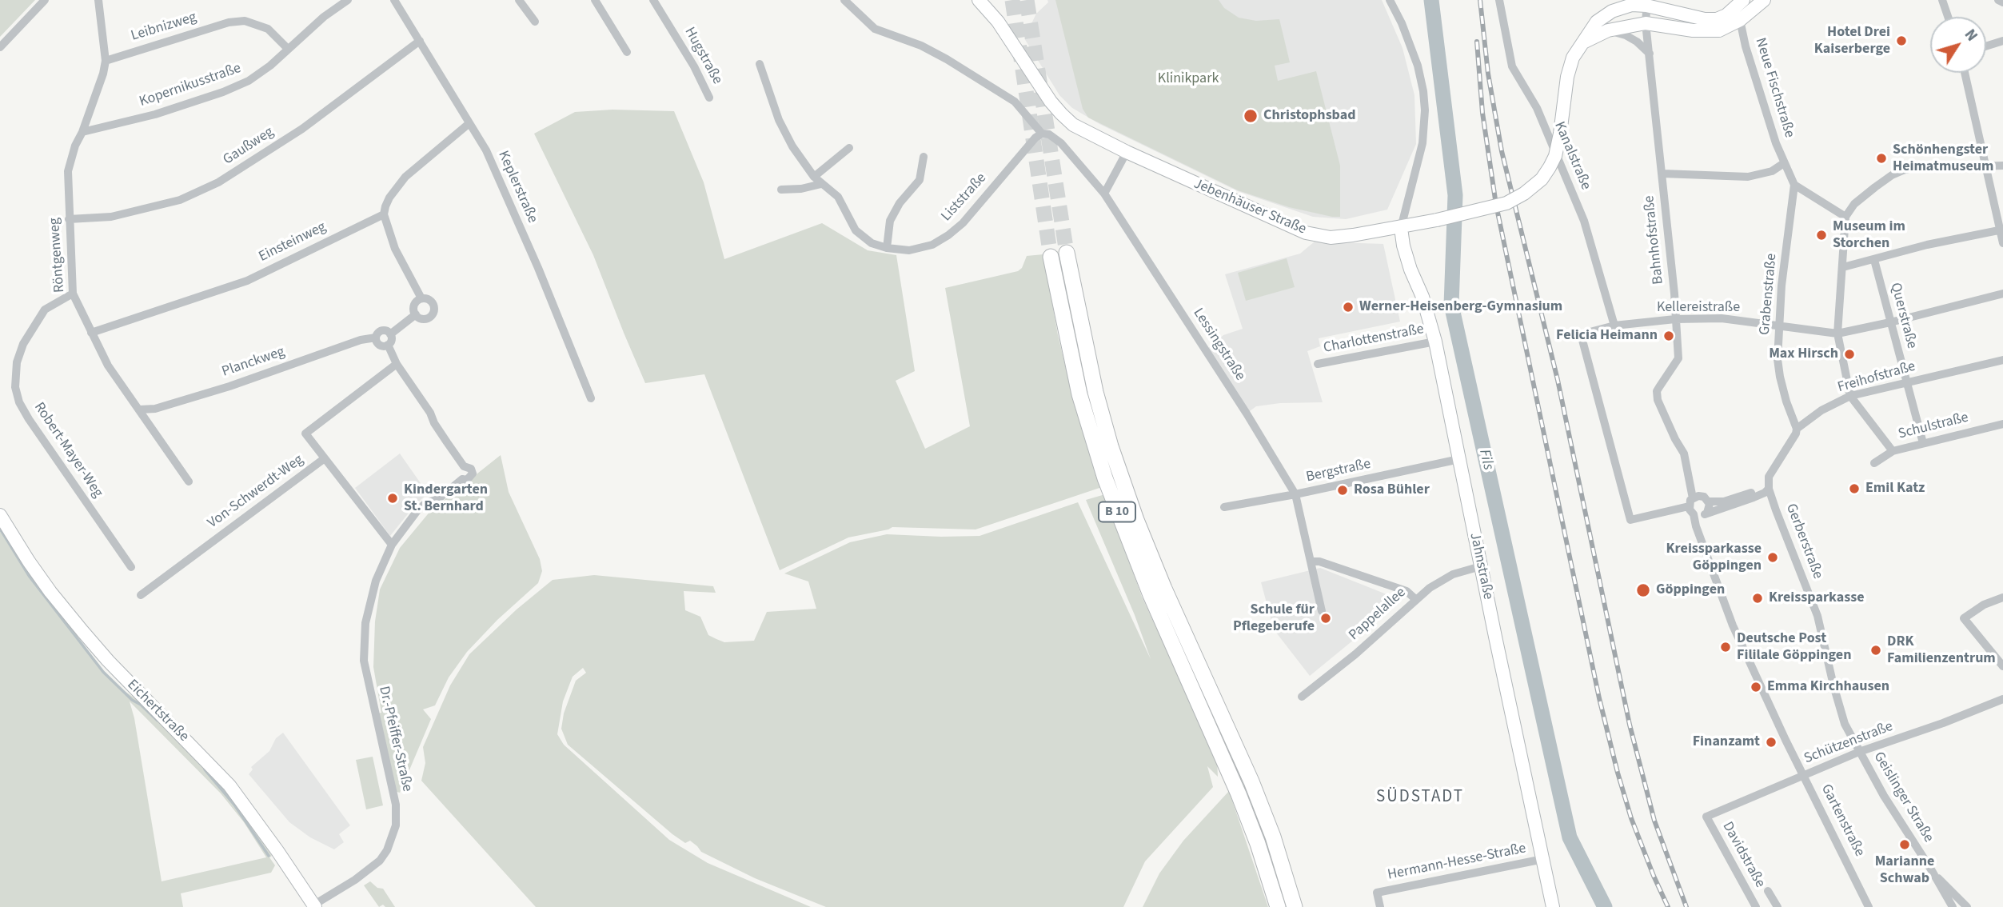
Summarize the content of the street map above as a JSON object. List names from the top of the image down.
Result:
{
  "streets": {
    "highway": ["B 10"],
    "main road": ["Jebenhäuser Straße", "Jahnstraße", "Eichertstraße"],
    "street": [
      "Leibnizweg",
      "Hugstraße",
      "Kopernikusstraße",
      "Neue Fischstraße",
      "Gaußweg",
      "Kanalstraße",
      "Keplerstraße",
      "Liststraße",
      "Bahnhofstraße",
      "Einsteinweg",
      "Röntgenweg",
      "Grabenstraße",
      "Kellereistraße",
      "Querstraße",
      "Charlottenstraße",
      "Lessingstraße",
      "Planckweg",
      "Freihofstraße",
      "Schulstraße",
      "Robert-Mayer-Weg",
      "Bergstraße",
      "Von-Schwerdt-Weg",
      "Gerberstraße",
      "Pappelallee",
      "Dr.-Pfeiffer-Straße",
      "Schützenstraße",
      "Geislinger Straße",
      "Gartenstraße",
      "Davidstraße",
      "Hermann-Hesse-Straße"
    ]
  },
  "crossings": [
    ["Leibnizweg", "Kopernikusstraße"],
    ["Leibnizweg", "Röntgenweg"],
    ["Kopernikusstraße", "Röntgenweg"],
    ["Gaußweg", "Keplerstraße"],
    ["Gaußweg", "Röntgenweg"],
    ["Kanalstraße", "Kellereistraße"],
    ["Liststraße", "Lessingstraße"],
    ["Jebenhäuser Straße", "Bahnhofstraße"],
    ["Jebenhäuser Straße", "Jahnstraße"],
    ["Bahnhofstraße", "Kellereistraße"],
    ["Bahnhofstraße", "Gartenstraße"],
    ["Einsteinweg", "Röntgenweg"],
    ["Röntgenweg", "Planckweg"],
    ["Röntgenweg", "Robert-Mayer-Weg"],
    ["Grabenstraße", "Kellereistraße"],
    ["Grabenstraße", "Freihofstraße"],
    ["Kellereistraße", "Querstraße"],
    ["Kellereistraße", "Gartenstraße"],
    ["Querstraße", "Freihofstraße"],
    ["Querstraße", "Schulstraße"],
    ["Charlottenstraße", "Jahnstraße"],
    ["Lessingstraße", "Bergstraße"],
    ["Planckweg", "Dr.-Pfeiffer-Straße"],
    ["Freihofstraße", "Gerberstraße"],
    ["Bergstraße", "Jahnstraße"],
    ["Von-Schwerdt-Weg", "Dr.-Pfeiffer-Straße"],
    ["Gerberstraße", "Geislinger Straße"],
    ["Jahnstraße", "Pappelallee"],
    ["Jahnstraße", "Hermann-Hesse-Straße"],
    ["Eichertstraße", "Dr.-Pfeiffer-Straße"],
    ["Schützenstraße", "Geislinger Straße"],
    ["Schützenstraße", "Gartenstraße"],
    ["Schützenstraße", "Davidstraße"]
  ],
  "districts": ["SÜDSTADT"],
  "water": ["Fils"],
  "parks": ["Klinikpark"],
  "places": [
    "Hotel Drei Kaiserberge",
    "Christophsbad",
    "Schönhengster Heimatmuseum",
    "Museum im Storchen",
    "Werner-Heisenberg-Gymnasium",
    "Felicia Heimann",
    "Max Hirsch",
    "Emil Katz",
    "Rosa Bühler",
    "Kindergarten St. Bernhard",
    "Kreissparkasse Göppingen",
    "Göppingen",
    "Kreissparkasse",
    "Schule für Pflegeberufe",
    "Deutsche Post Fililale Göppingen",
    "DRK Familienzentrum",
    "Emma Kirchhausen",
    "Finanzamt",
    "Marianne Schwab"
  ],
  "north": "top right"
}
